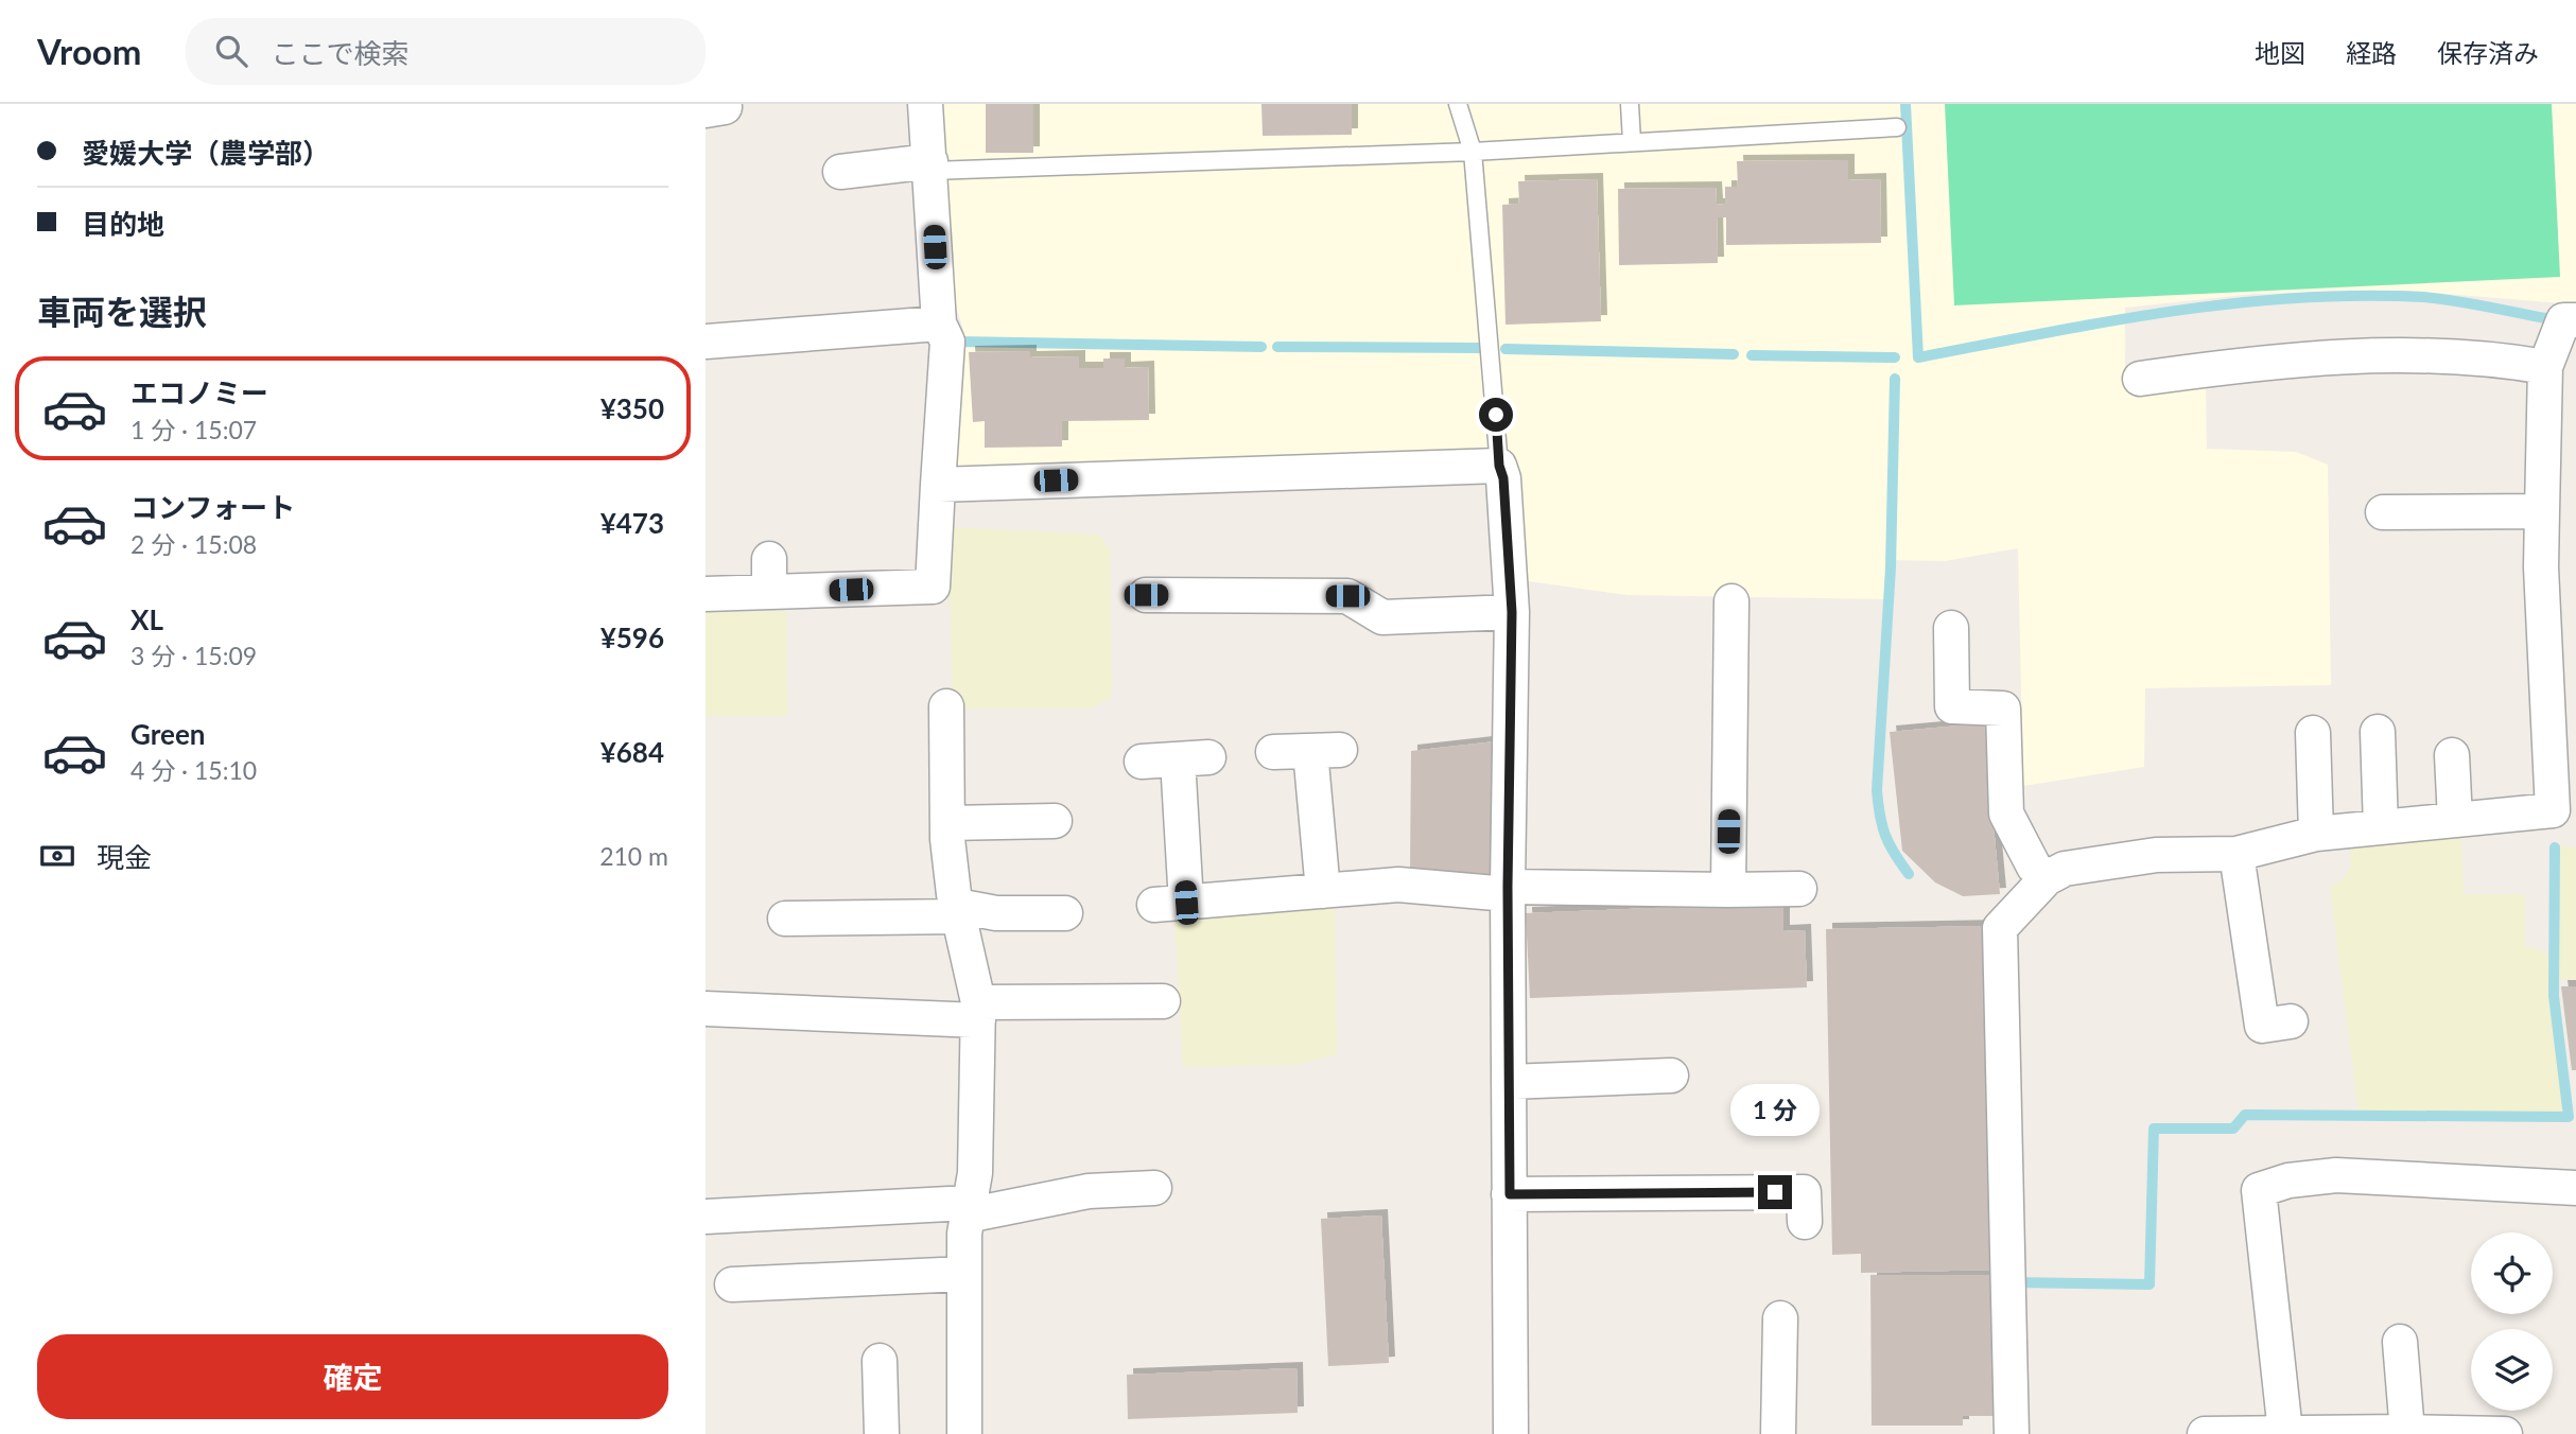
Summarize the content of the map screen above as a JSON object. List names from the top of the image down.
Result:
{
  "page": {
    "header": "Vroom",
    "search": "ここで検索",
    "nav": ["地図", "経路", "保存済み"],
    "banner": ["愛媛大学（農学部）", "目的地"],
    "heading": "車両を選択",
    "list": [
      {
        "name": "エコノミー",
        "note": "1 分 · 15:07",
        "value": "¥350"
      },
      {
        "name": "コンフォート",
        "note": "2 分 · 15:08",
        "value": "¥473"
      },
      {
        "name": "XL",
        "note": "3 分 · 15:09",
        "value": "¥596"
      },
      {
        "name": "Green",
        "note": "4 分 · 15:10",
        "value": "¥684"
      }
    ],
    "pay": ["現金", "210 m"],
    "bubble": "1 分",
    "buttons": "確定"
  }
}
